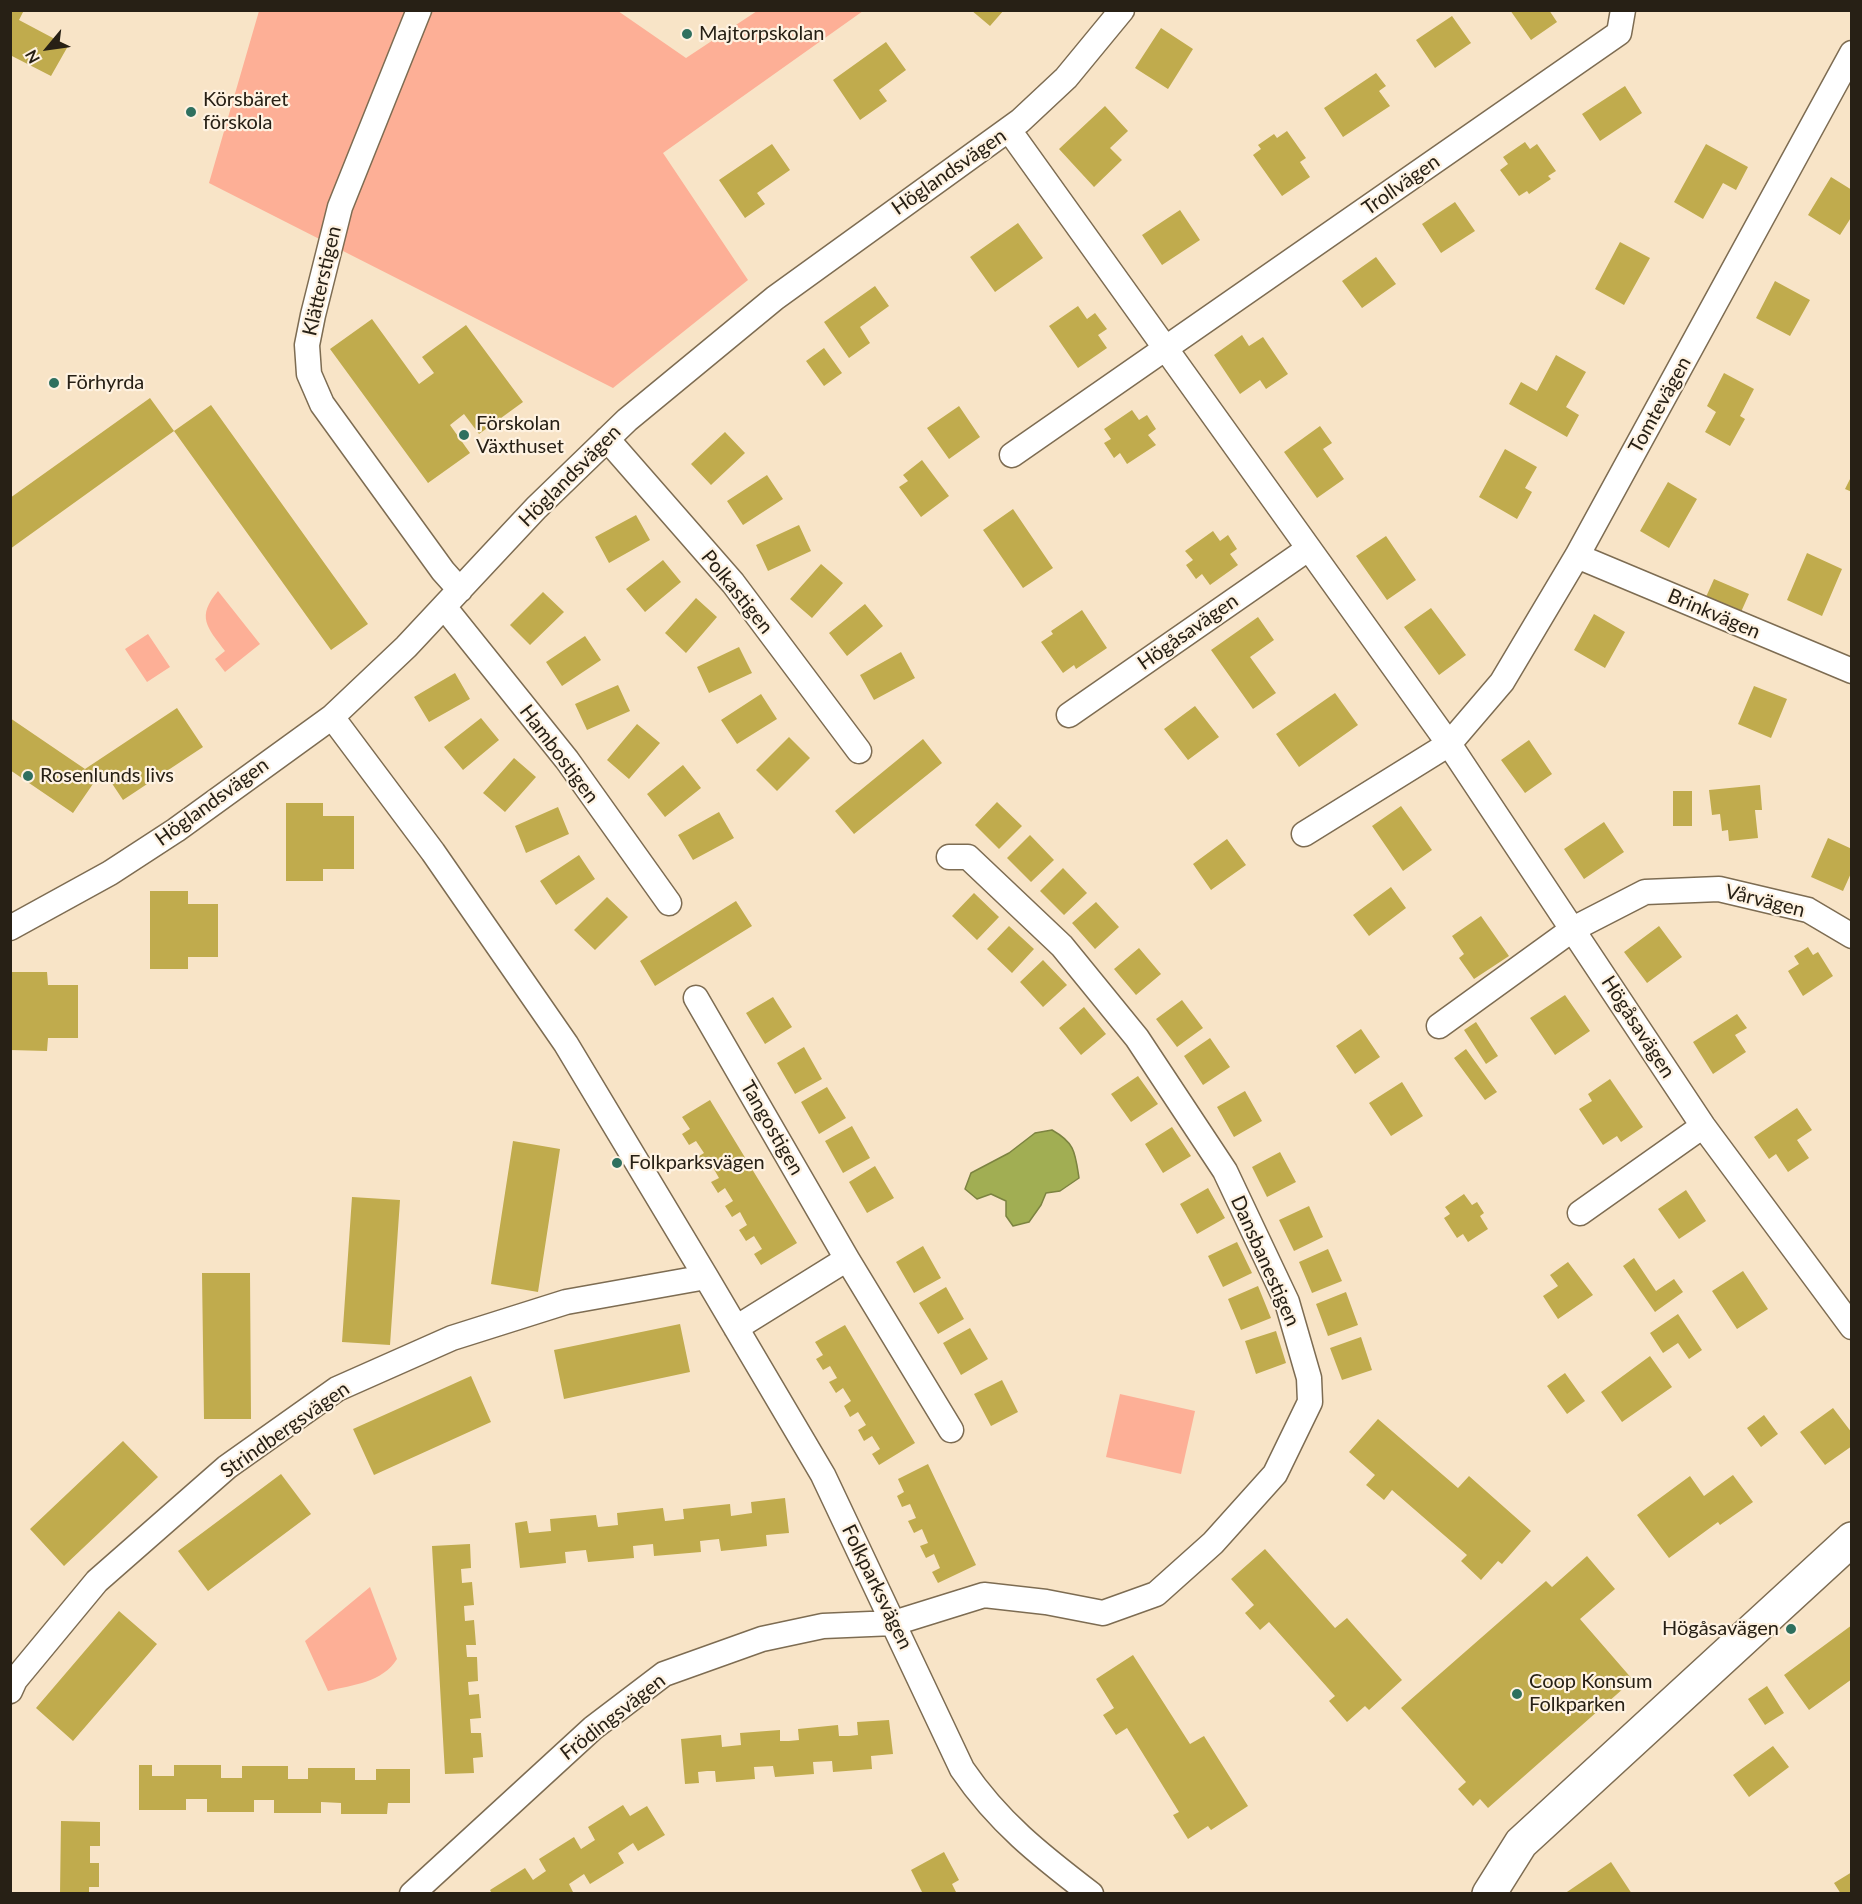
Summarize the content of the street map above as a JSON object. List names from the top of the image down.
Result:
{
  "streets": {
    "street": [
      "Höglandsvägen",
      "Trollvägen",
      "Klätterstigen",
      "Tomtevägen",
      "Polkastigen",
      "Brinkvägen",
      "Högåsavägen",
      "Hambostigen",
      "Vårvägen",
      "Tangostigen",
      "Dansbanestigen",
      "Strindbergsvägen",
      "Folkparksvägen",
      "Frödingsvägen"
    ]
  },
  "crossings": [
    ["Höglandsvägen", "Klätterstigen"],
    ["Höglandsvägen", "Polkastigen"],
    ["Höglandsvägen", "Högåsavägen"],
    ["Höglandsvägen", "Hambostigen"],
    ["Höglandsvägen", "Folkparksvägen"],
    ["Trollvägen", "Högåsavägen"],
    ["Klätterstigen", "Hambostigen"],
    ["Tomtevägen", "Brinkvägen"],
    ["Tomtevägen", "Högåsavägen"],
    ["Högåsavägen", "Vårvägen"],
    ["Dansbanestigen", "Folkparksvägen"],
    ["Dansbanestigen", "Frödingsvägen"],
    ["Strindbergsvägen", "Folkparksvägen"],
    ["Folkparksvägen", "Frödingsvägen"]
  ],
  "places": [
    "Majtorpskolan",
    "Körsbäret förskola",
    "Förhyrda",
    "Förskolan Växthuset",
    "Rosenlunds livs",
    "Folkparksvägen",
    "Högåsavägen",
    "Coop Konsum Folkparken"
  ],
  "north": "bottom left"
}
